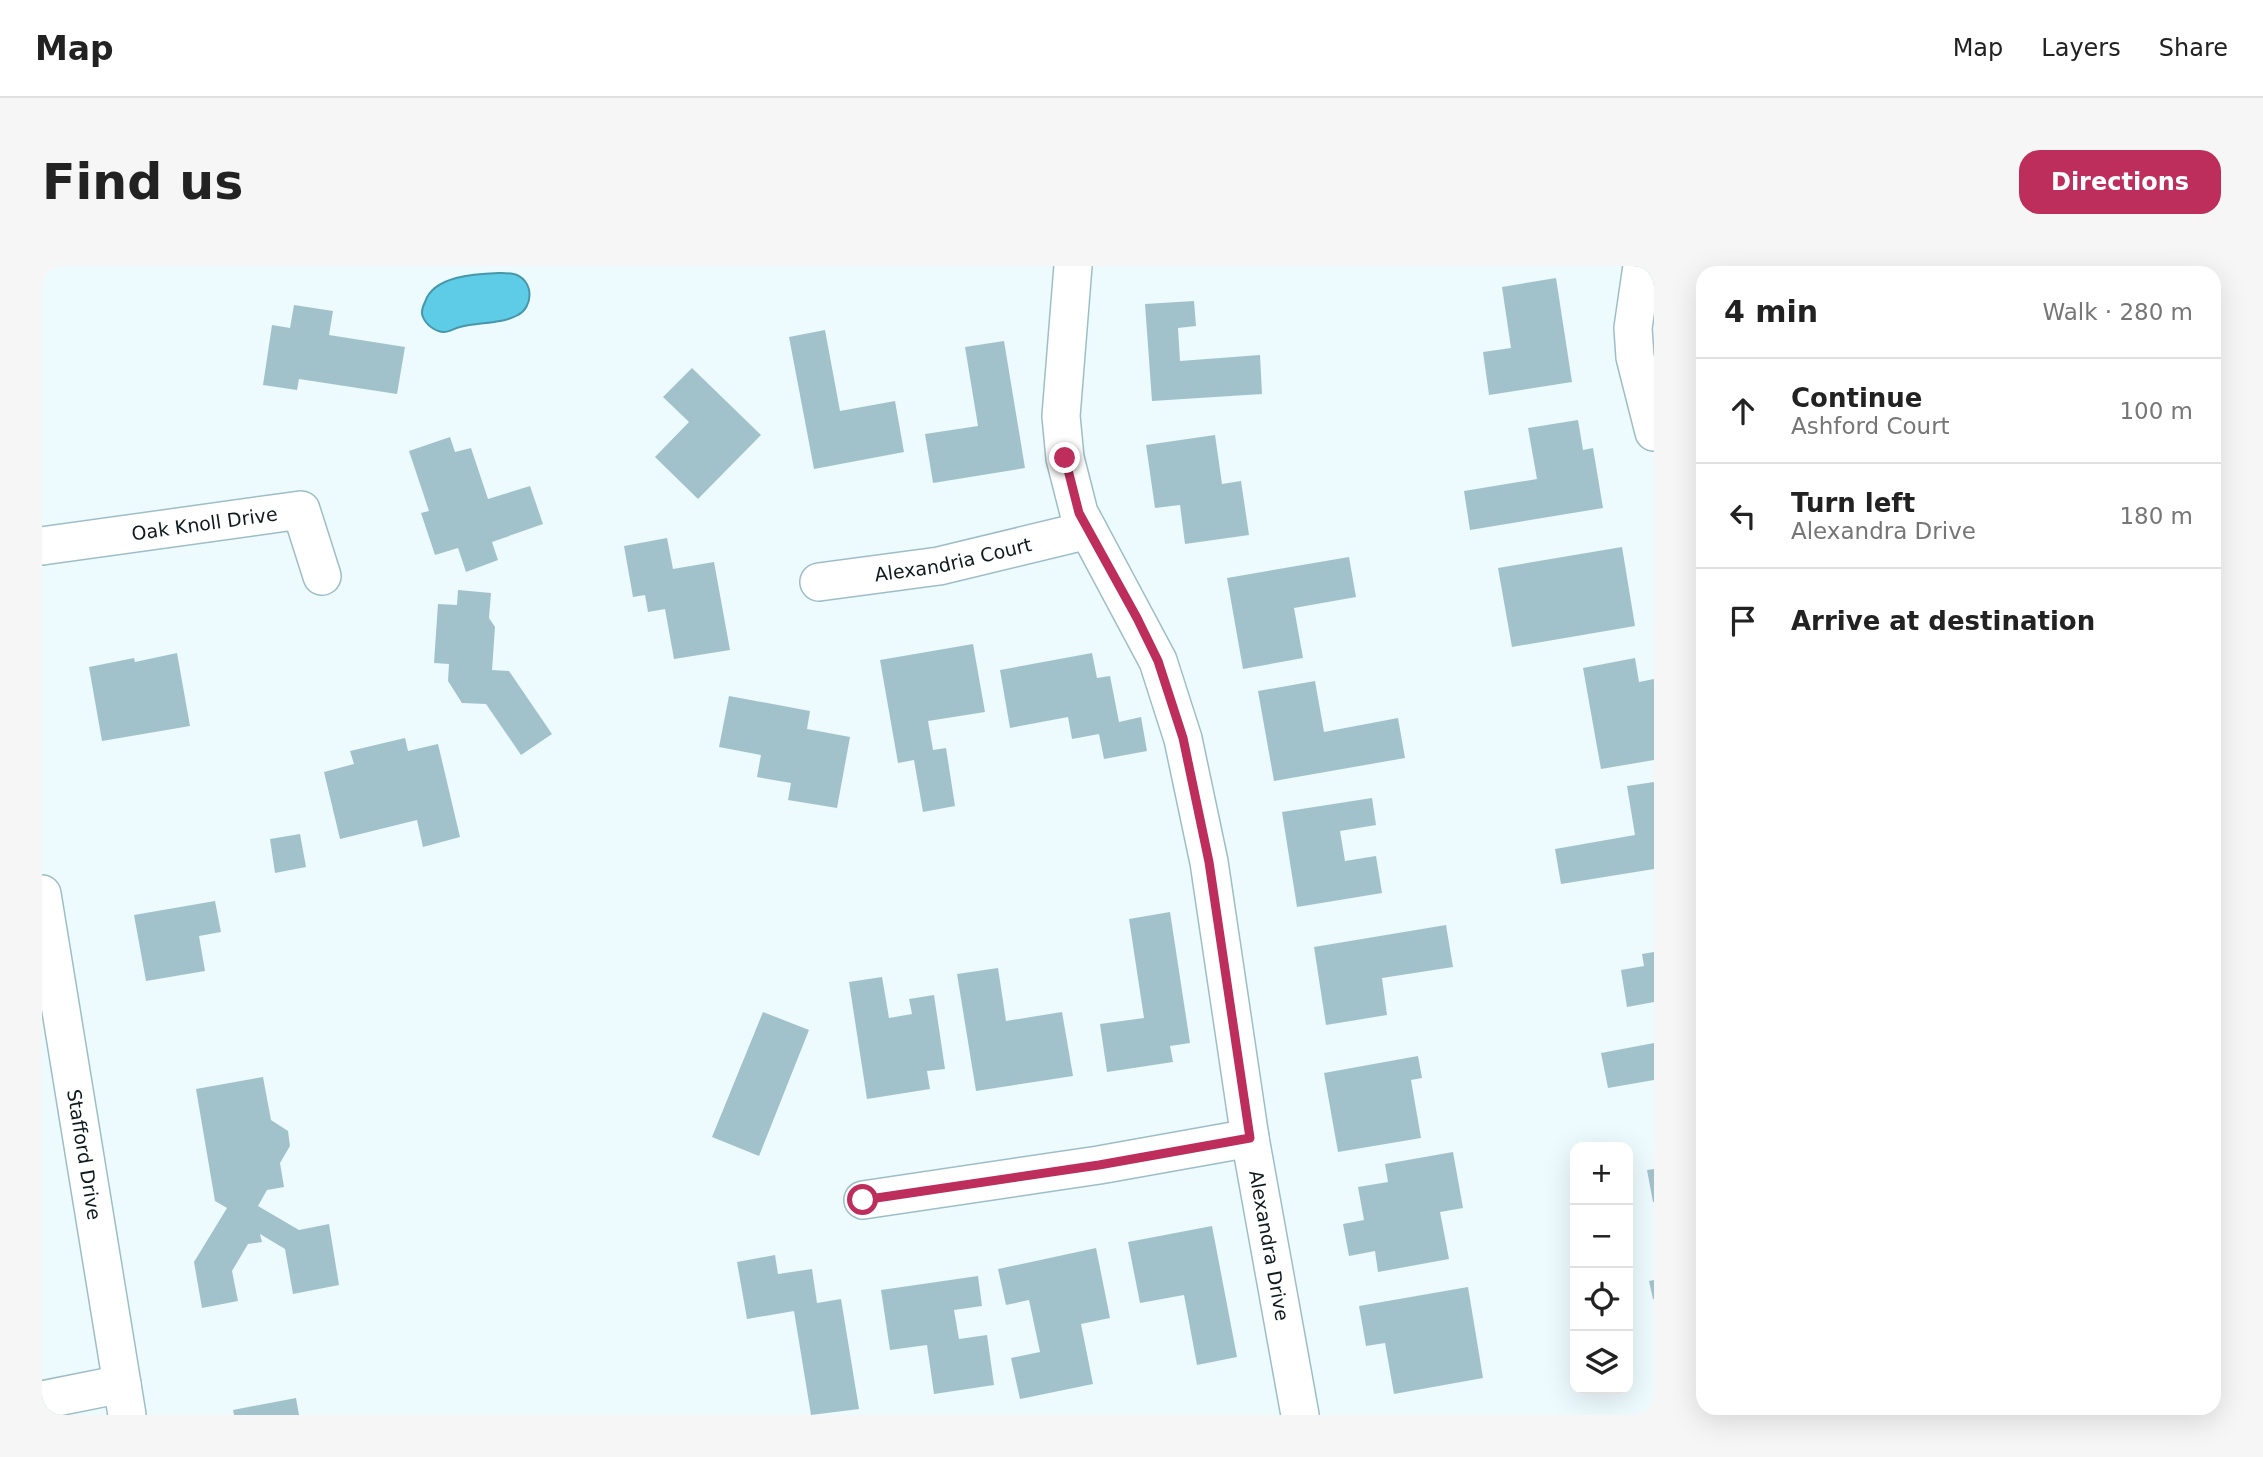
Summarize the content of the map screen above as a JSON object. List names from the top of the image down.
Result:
{
  "streets": {
    "street": [
      "Oak Knoll Drive",
      "Alexandria Court",
      "Stafford Drive",
      "Alexandra Drive"
    ]
  },
  "crossings": [
    ["Alexandria Court", "Alexandra Drive"]
  ],
  "page": {
    "header": "Map",
    "nav": ["Map", "Layers", "Share"],
    "buttons": "Directions",
    "title": "Find us",
    "heading": ["4 min", "Walk · 280 m"],
    "list": [
      ["Continue", "Ashford Court", "100 m"],
      ["Turn left", "Alexandra Drive", "180 m"],
      "Arrive at destination"
    ],
    "map_buttons": ["+", "−"]
  }
}
